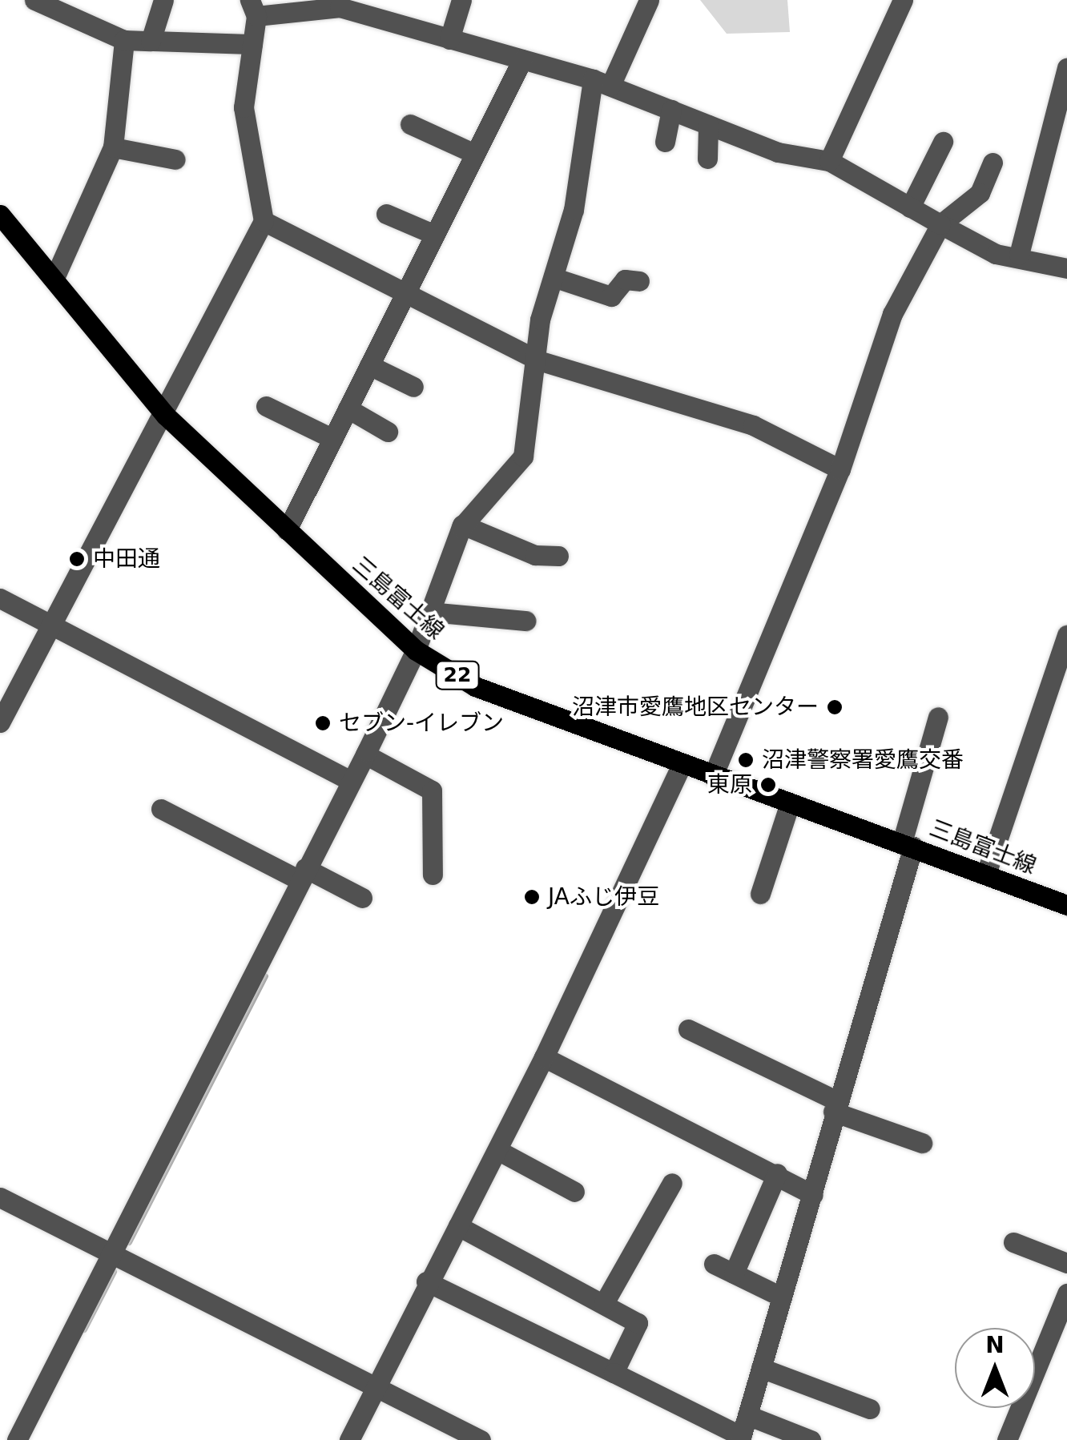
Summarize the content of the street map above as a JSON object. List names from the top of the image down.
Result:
{
  "streets": {
    "main road": ["三島富士線", "22"]
  },
  "places": [
    "中田通",
    "沼津市愛鷹地区センター",
    "セブン-イレブン",
    "沼津警察署愛鷹交番",
    "東原",
    "JAふじ伊豆"
  ],
  "north": "top"
}
